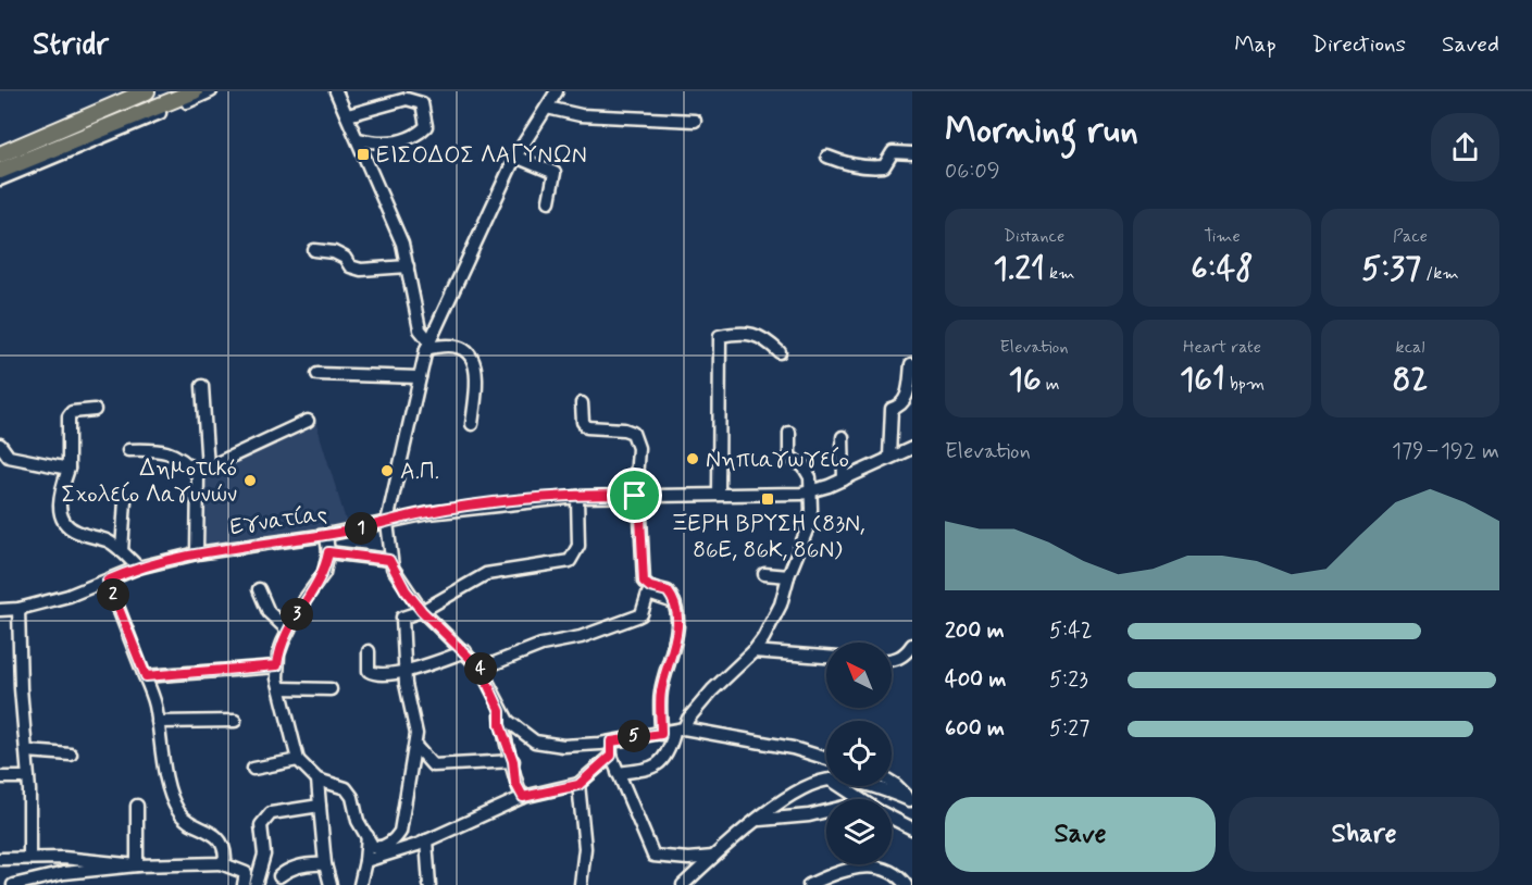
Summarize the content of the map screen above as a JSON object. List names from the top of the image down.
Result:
{
  "streets": {
    "street": ["Εγνατίας"]
  },
  "places": {
    "transit": ["ΕΙΣΟΔΟΣ ΛΑΓΥΝΩΝ", "ΞΕΡΗ ΒΡΥΣΗ (83Ν, 86Ε, 86Κ, 86Ν)"],
    "other": ["Νηπιαγωγείο", "Α.Π.", "Δημοτικό Σχολείο Λαγυνών"]
  },
  "north": "top left",
  "page": {
    "header": "Stridr",
    "nav": ["Map", "Directions", "Saved"],
    "heading": ["Morning run", "06:09"],
    "stats": [
      ["Distance", "1.21 km"],
      ["Time", "6:48"],
      ["Pace", "5:37 /km"],
      ["Elevation", "16 m"],
      ["Heart rate", "161 bpm"],
      ["kcal", "82"]
    ],
    "chart": ["Elevation", "179–192 m"],
    "pins": [
      "1",
      "2",
      "3",
      "4",
      "5"
    ],
    "list": [
      {
        "name": "200 m",
        "note": "5:42"
      },
      {
        "name": "400 m",
        "note": "5:23"
      },
      {
        "name": "600 m",
        "note": "5:27"
      }
    ],
    "buttons": ["Save", "Share"]
  }
}
